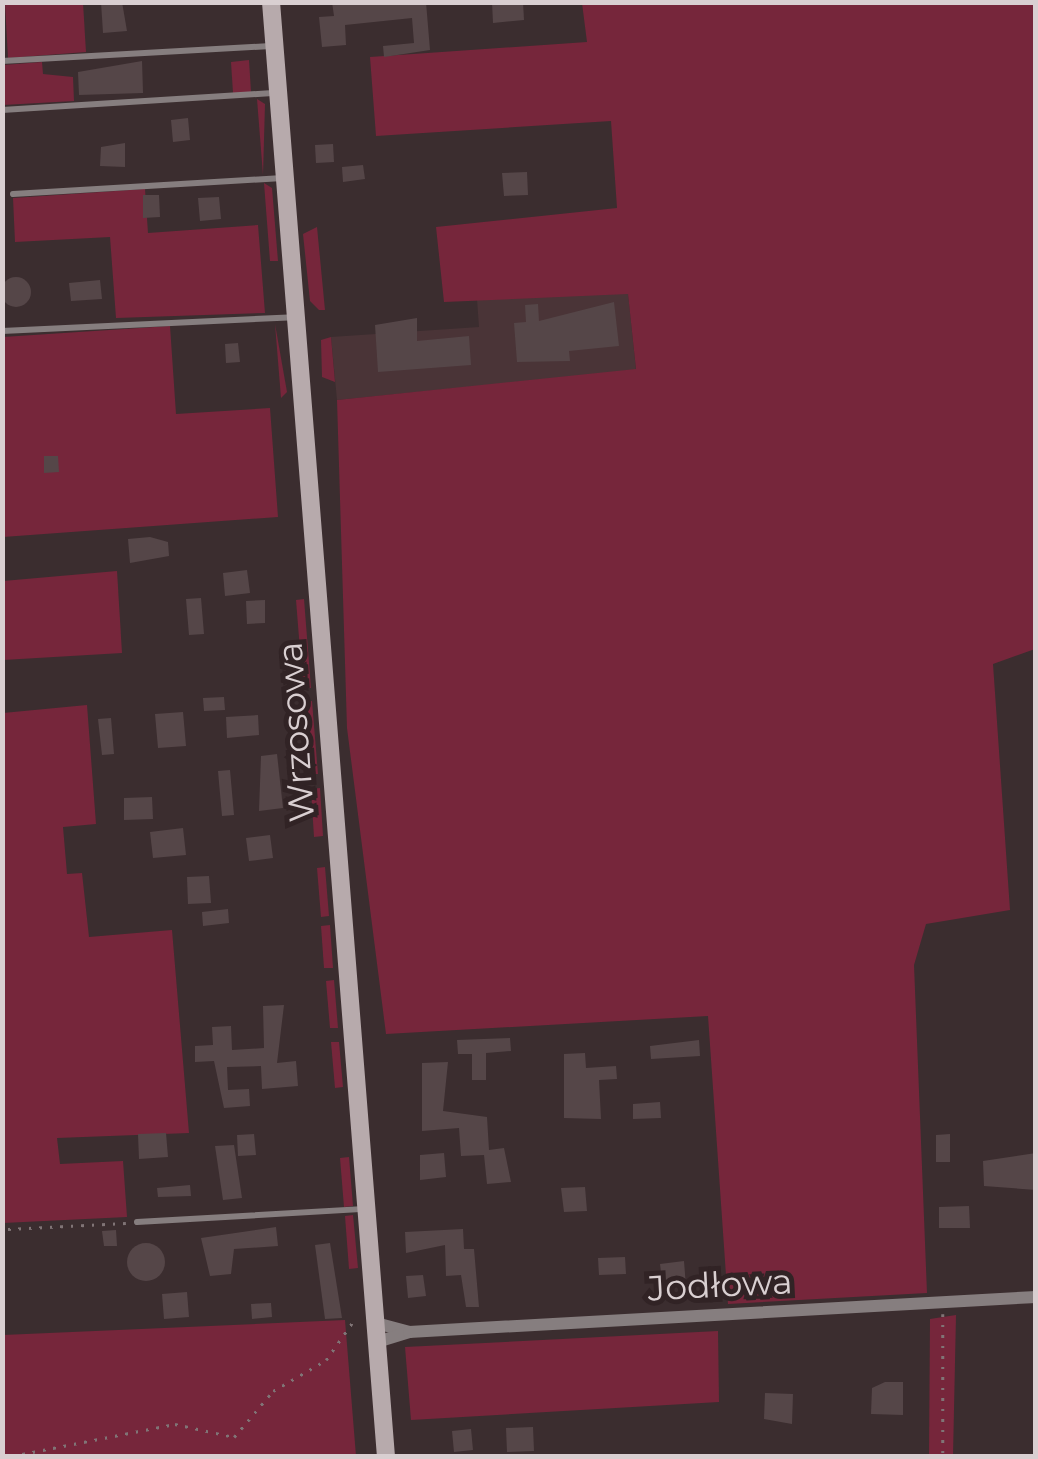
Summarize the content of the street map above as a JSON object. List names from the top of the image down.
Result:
{
  "streets": {
    "main road": ["Wrzosowa"],
    "street": ["Jodłowa"]
  },
  "crossings": [
    ["Wrzosowa", "Jodłowa"]
  ]
}
